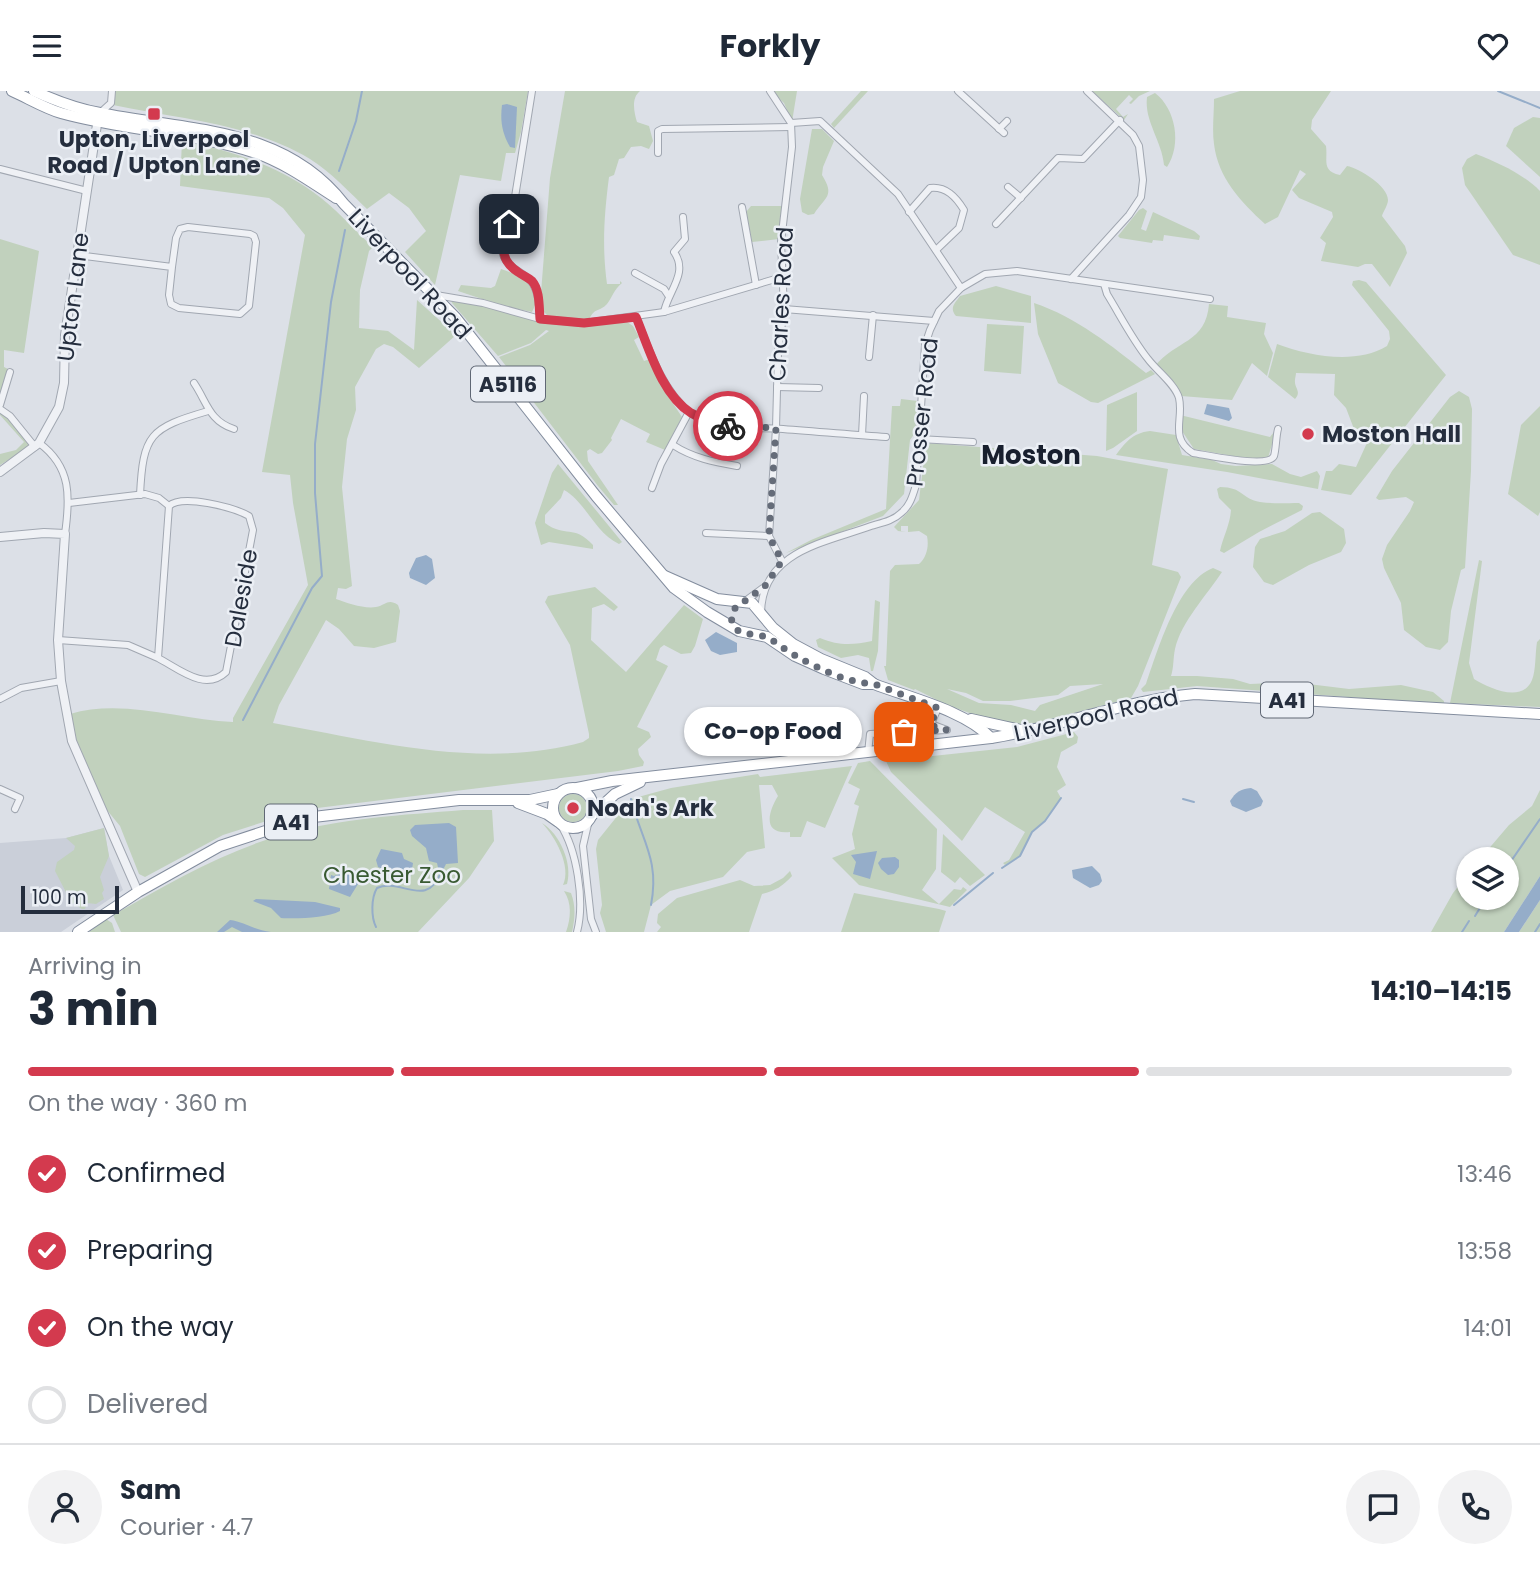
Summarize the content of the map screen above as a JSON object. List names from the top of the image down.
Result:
{
  "streets": {
    "highway": ["Liverpool Road", "A5116", "A41"],
    "street": [
      "Upton Lane",
      "Charles Road",
      "Prosser Road",
      "Daleside"
    ]
  },
  "crossings": [
    ["Liverpool Road", "Upton Lane"],
    ["Liverpool Road", "A5116"],
    ["Liverpool Road", "A41"]
  ],
  "districts": ["Moston"],
  "parks": ["Chester Zoo"],
  "places": {
    "transit": ["Upton, Liverpool Road / Upton Lane"],
    "other": ["Moston Hall", "Co-op Food", "Noah's Ark"]
  },
  "scale_bar": "100 m",
  "page": {
    "header": "Forkly",
    "bubble": "Co-op Food",
    "scale": "100 m",
    "heading": ["3 min", "Arriving in", "14:10–14:15"],
    "panel": ["Sam", "Courier · 4.7"],
    "bar": "On the way · 360 m",
    "list": [
      ["Confirmed", "13:46"],
      ["Preparing", "13:58"],
      ["On the way", "14:01"],
      "Delivered"
    ]
  }
}
